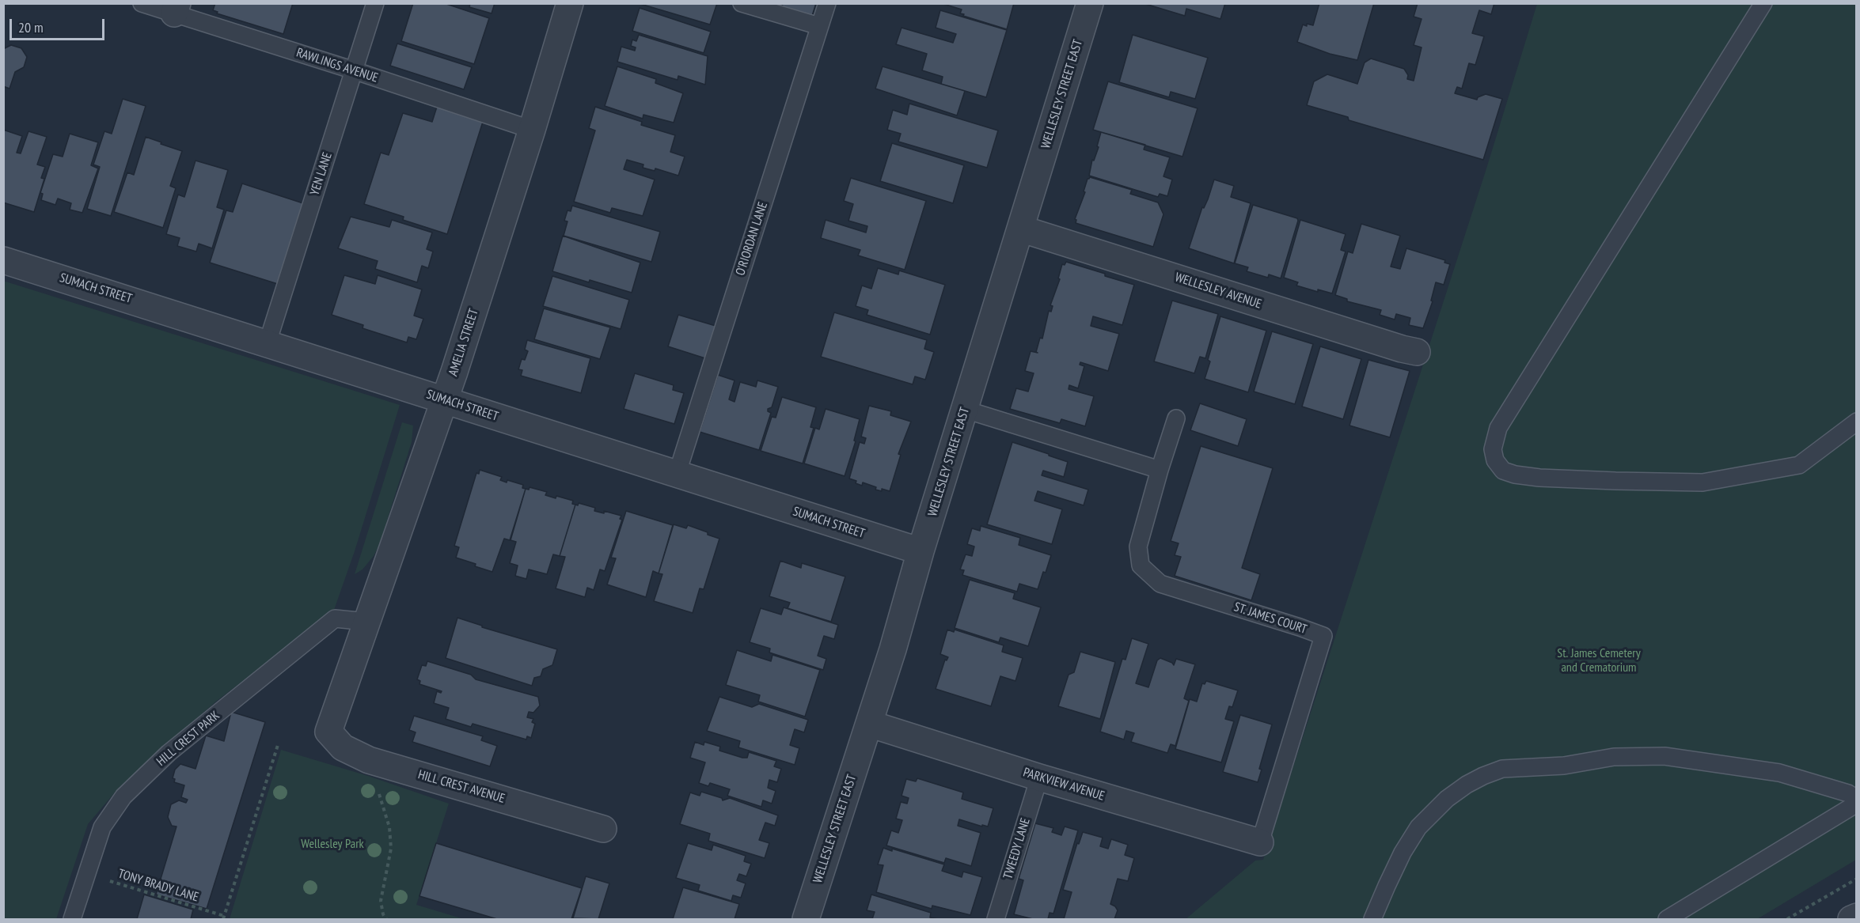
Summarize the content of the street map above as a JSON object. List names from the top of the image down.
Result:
{
  "streets": {
    "street": [
      "WELLESLEY STREET EAST",
      "SUMACH STREET",
      "WELLESLEY AVENUE",
      "AMELIA STREET",
      "PARKVIEW AVENUE",
      "HILL CREST AVENUE"
    ],
    "lane": [
      "RAWLINGS AVENUE",
      "YEN LANE",
      "O'RIORDAN LANE",
      "ST. JAMES COURT",
      "HILL CREST PARK",
      "TWEEDY LANE"
    ],
    "path": ["TONY BRADY LANE"]
  },
  "crossings": [
    ["RAWLINGS AVENUE", "YEN LANE"],
    ["RAWLINGS AVENUE", "AMELIA STREET"],
    ["WELLESLEY STREET EAST", "SUMACH STREET"],
    ["WELLESLEY STREET EAST", "WELLESLEY AVENUE"],
    ["WELLESLEY STREET EAST", "PARKVIEW AVENUE"],
    ["YEN LANE", "SUMACH STREET"],
    ["O'RIORDAN LANE", "SUMACH STREET"],
    ["SUMACH STREET", "AMELIA STREET"],
    ["AMELIA STREET", "HILL CREST PARK"],
    ["AMELIA STREET", "HILL CREST AVENUE"],
    ["ST. JAMES COURT", "PARKVIEW AVENUE"],
    ["HILL CREST PARK", "TONY BRADY LANE"],
    ["PARKVIEW AVENUE", "TWEEDY LANE"]
  ],
  "parks": ["St. James Cemetery and Crematorium", "Wellesley Park"],
  "scale_bar": "20 m"
}
